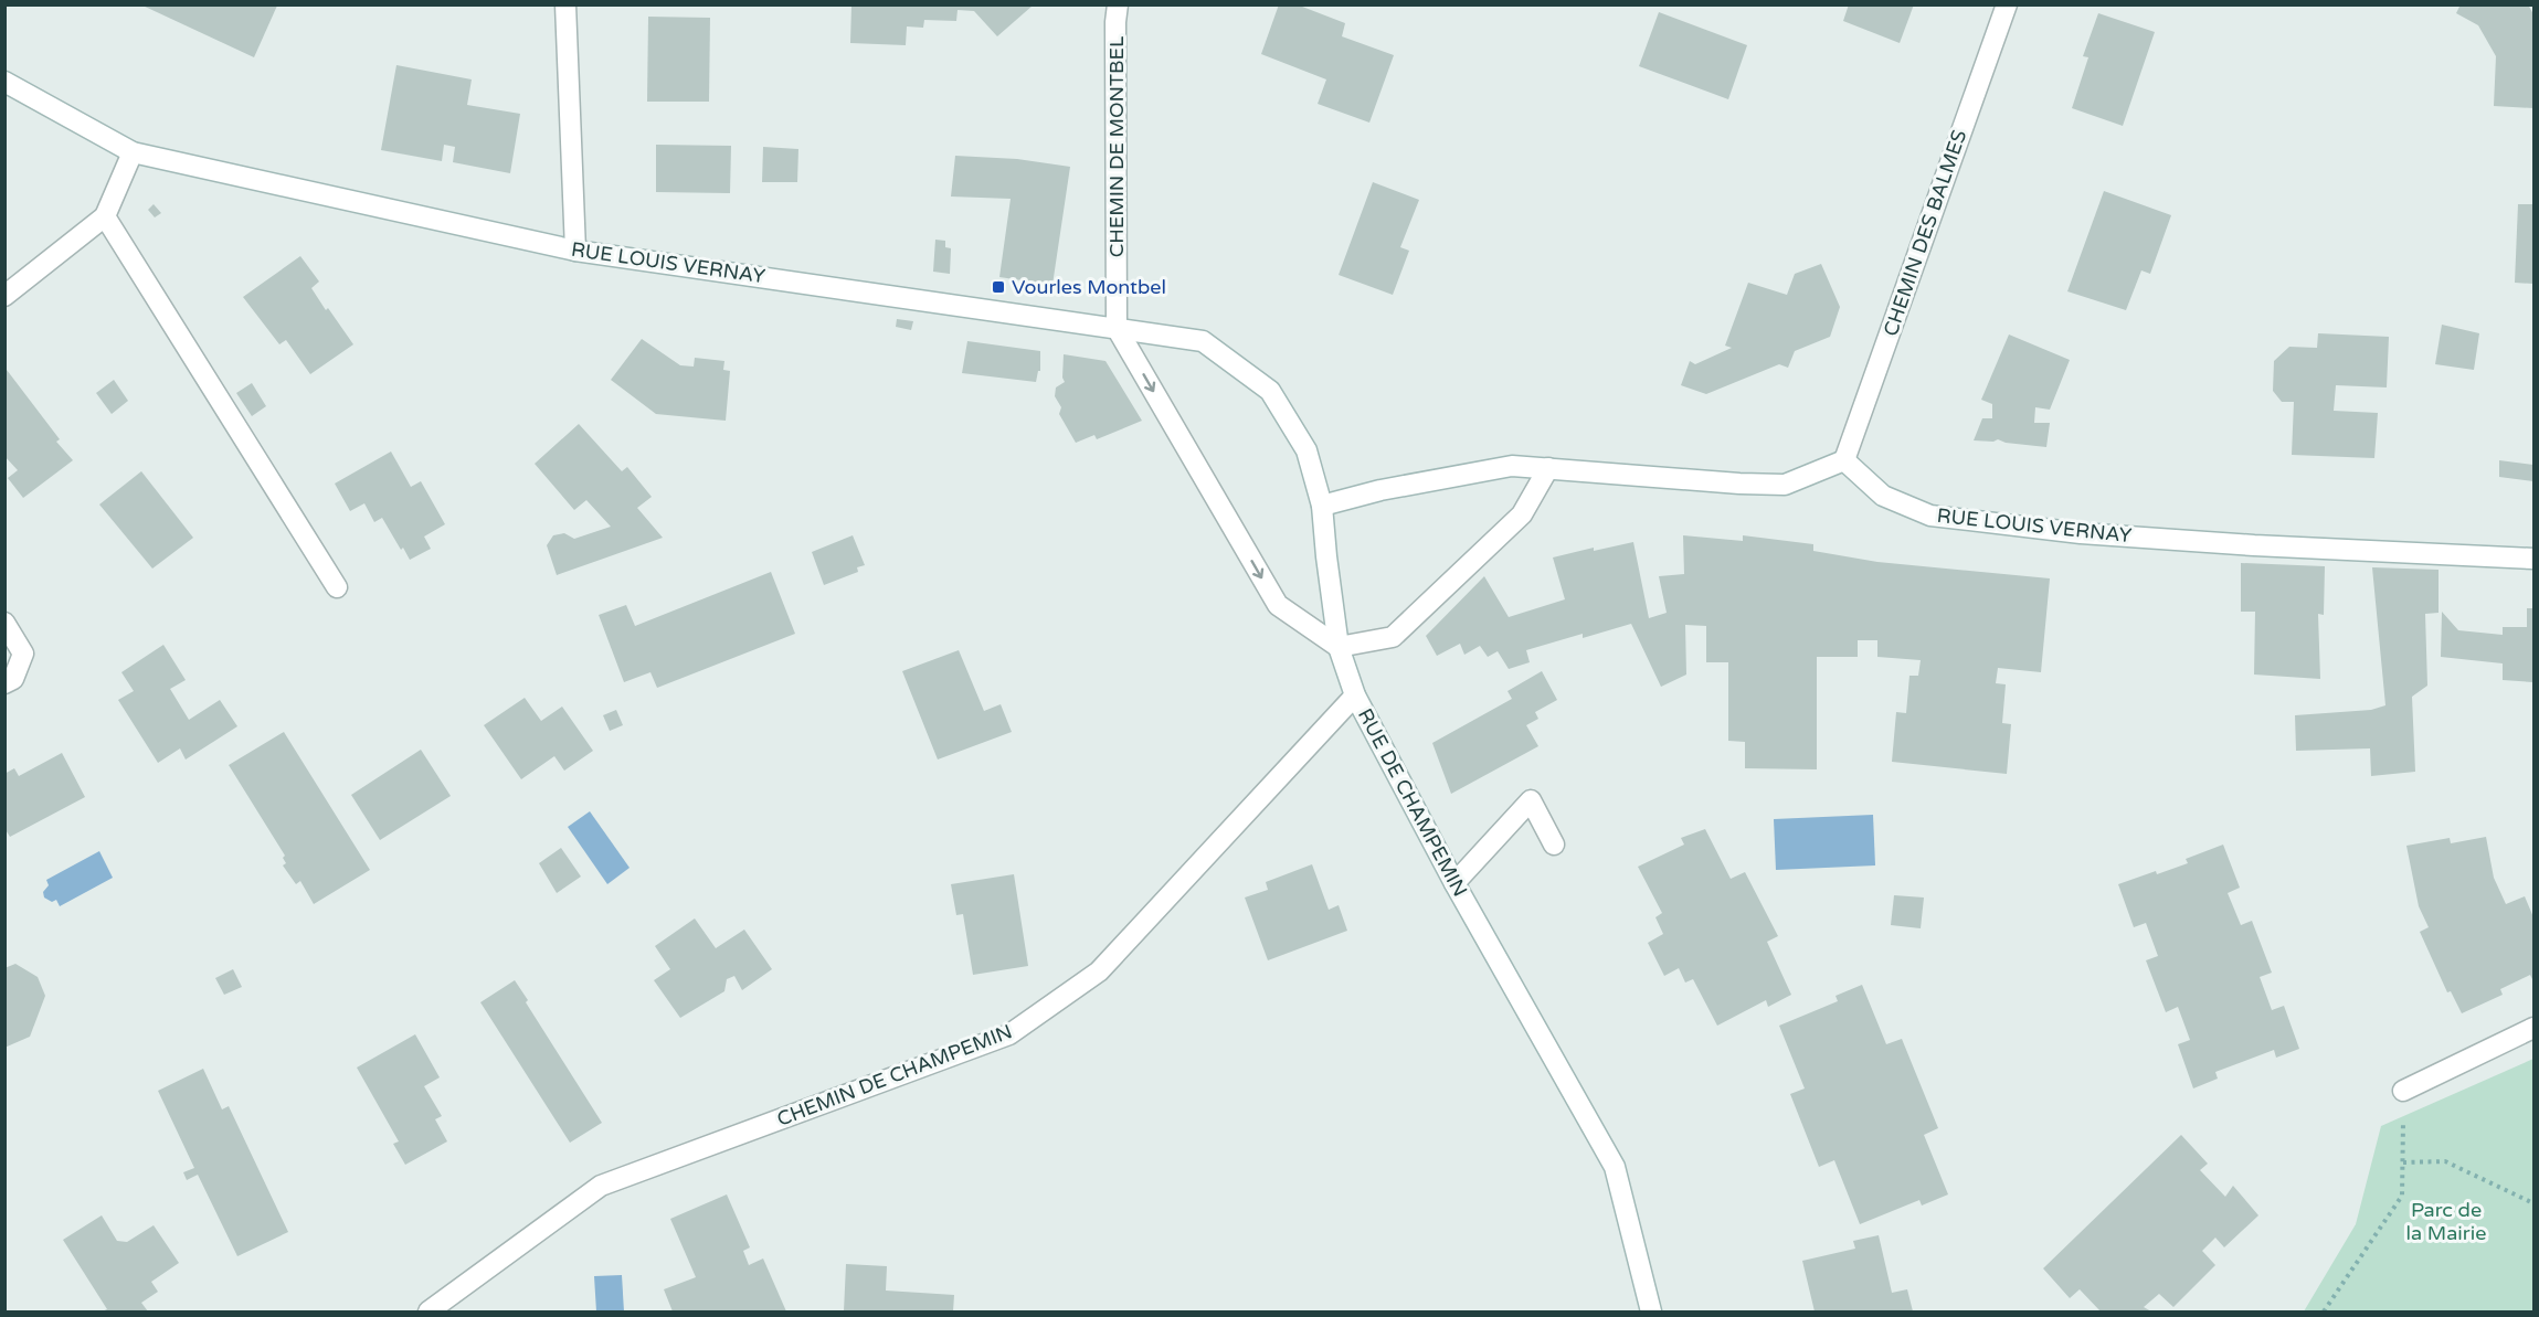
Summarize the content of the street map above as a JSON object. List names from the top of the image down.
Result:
{
  "streets": {
    "street": [
      "CHEMIN DE MONTBEL",
      "CHEMIN DES BALMES",
      "RUE LOUIS VERNAY",
      "RUE DE CHAMPEMIN",
      "CHEMIN DE CHAMPEMIN"
    ]
  },
  "crossings": [
    ["CHEMIN DE MONTBEL", "RUE LOUIS VERNAY"],
    ["CHEMIN DES BALMES", "RUE LOUIS VERNAY"],
    ["RUE LOUIS VERNAY", "RUE DE CHAMPEMIN"],
    ["RUE DE CHAMPEMIN", "CHEMIN DE CHAMPEMIN"]
  ],
  "parks": ["Parc de la Mairie"],
  "places": {
    "transit": ["Vourles Montbel"]
  }
}
